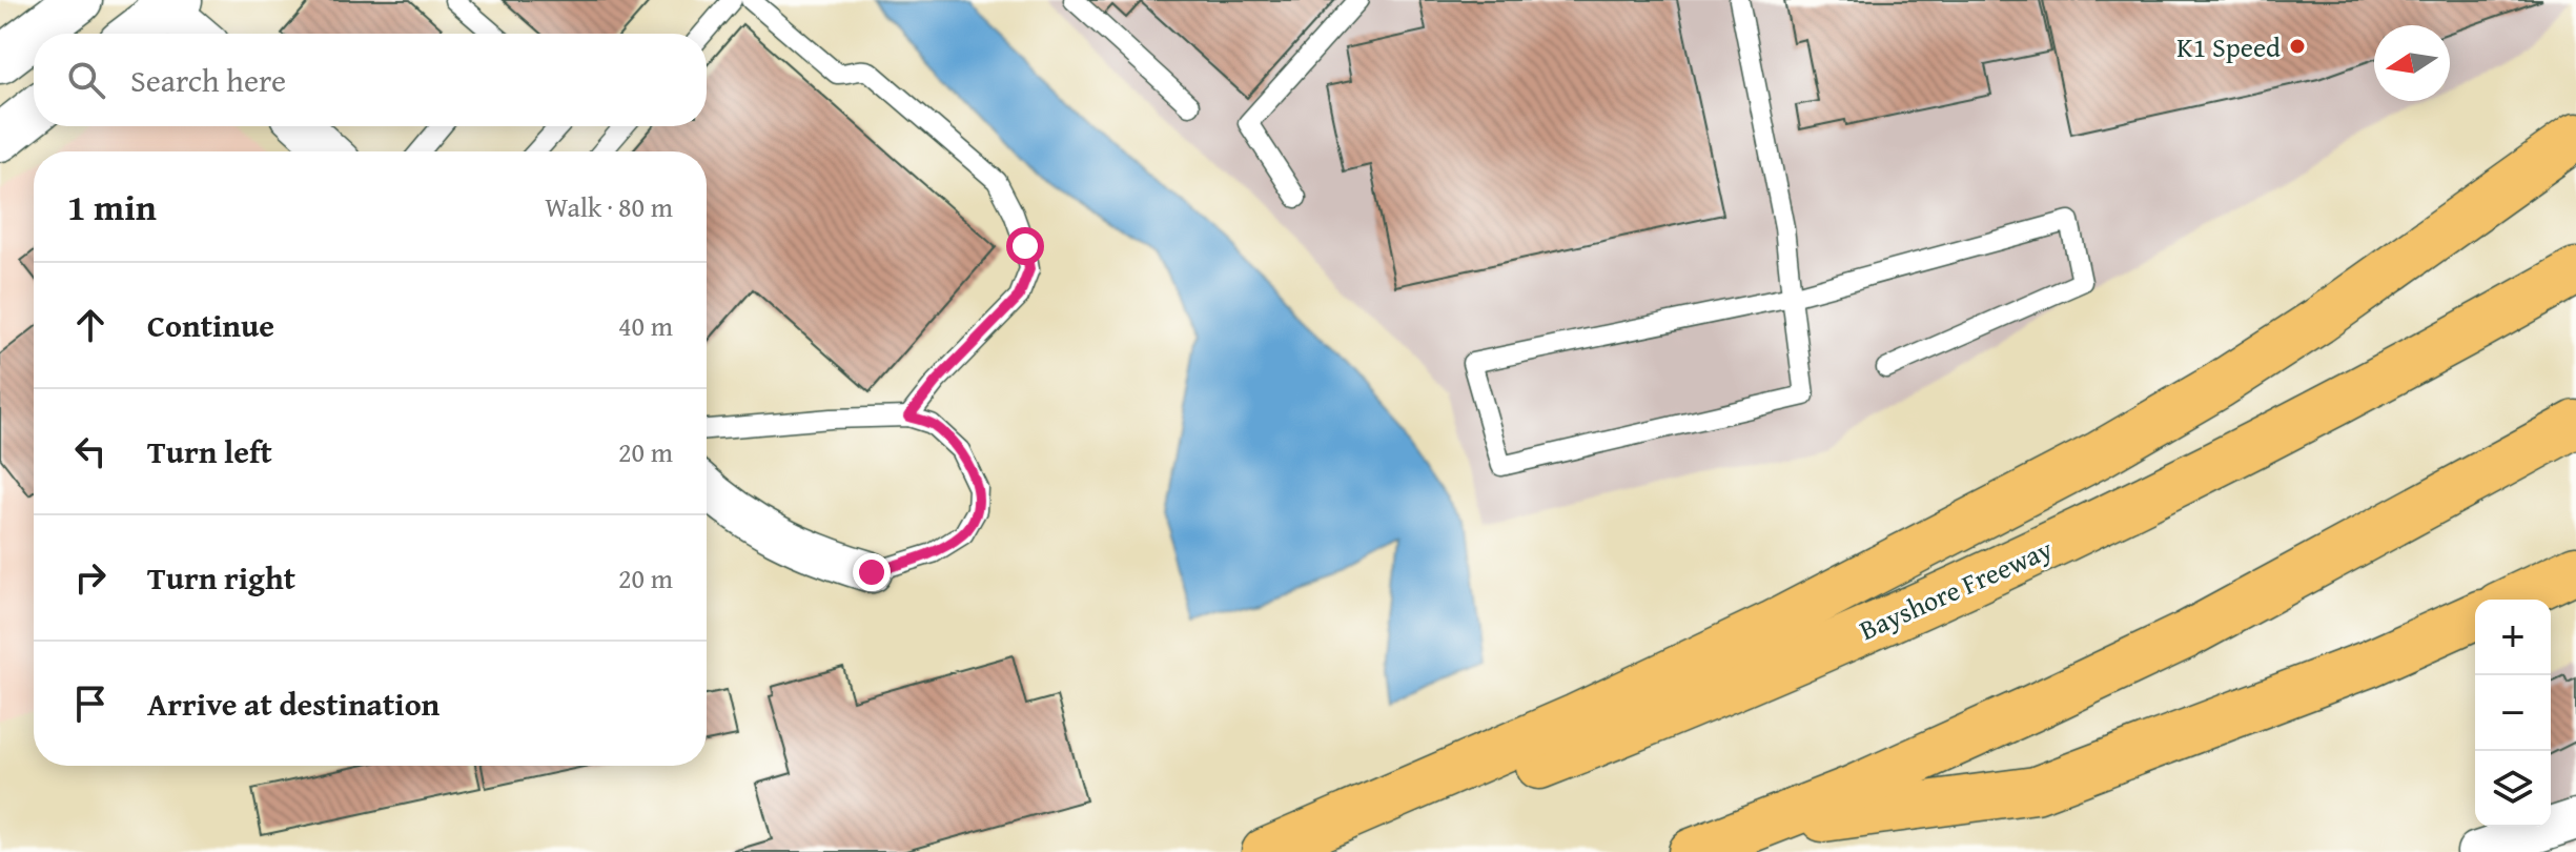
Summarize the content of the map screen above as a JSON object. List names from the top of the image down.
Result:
{
  "streets": {
    "highway": ["Bayshore Freeway"]
  },
  "places": ["K1 Speed"],
  "north": "left",
  "page": {
    "search": "Search here",
    "heading": ["1 min", "Walk · 80 m"],
    "list": [
      ["Continue", "40 m"],
      ["Turn left", "20 m"],
      ["Turn right", "20 m"],
      "Arrive at destination"
    ],
    "map_buttons": ["+", "−"]
  }
}
